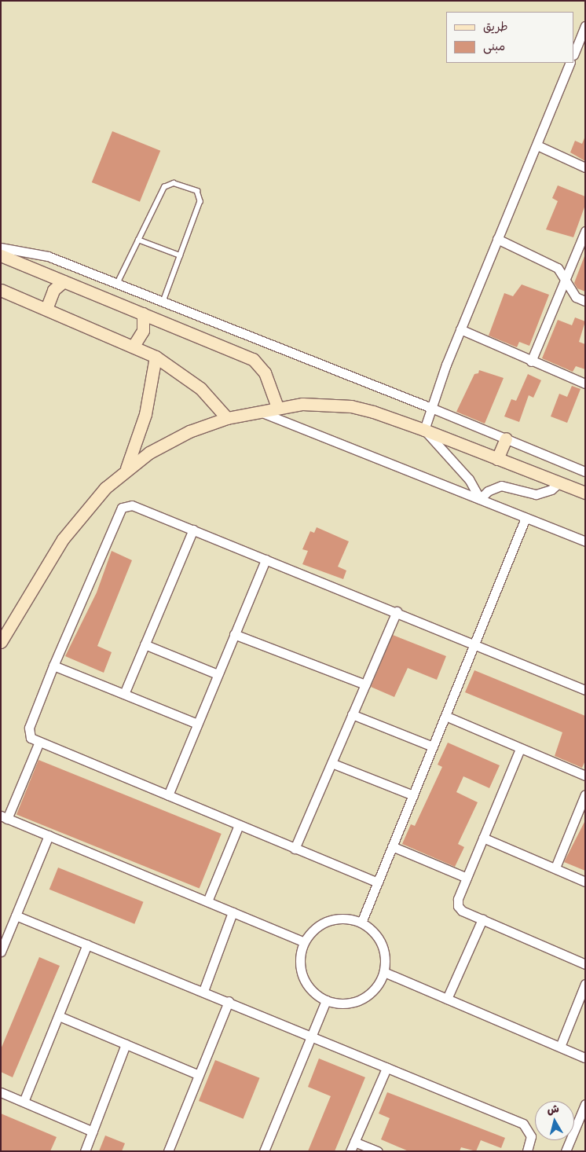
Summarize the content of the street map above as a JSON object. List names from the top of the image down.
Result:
{
  "legend": ["طريق", "مبنى"],
  "north": "top"
}
